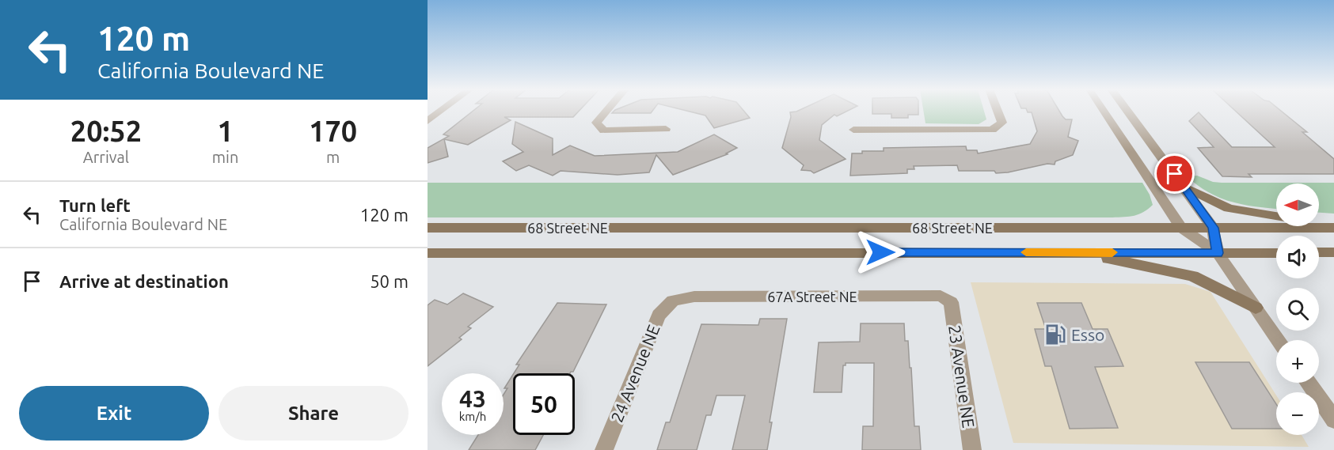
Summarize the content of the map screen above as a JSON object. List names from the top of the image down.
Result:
{
  "streets": {
    "main road": ["68 Street NE"],
    "street": ["67A Street NE", "24 Avenue NE", "23 Avenue NE"]
  },
  "crossings": [
    ["67A Street NE", "24 Avenue NE"],
    ["67A Street NE", "23 Avenue NE"]
  ],
  "places": {
    "fuel station": ["Esso"]
  },
  "north": "left",
  "page": {
    "turn": ["120 m", "California Boulevard NE"],
    "eta": [
      "20:52",
      "Arrival",
      "1",
      "min",
      "170",
      "m"
    ],
    "list": [
      {
        "name": "Turn left",
        "note": "California Boulevard NE",
        "value": "120 m"
      },
      {
        "name": "Arrive at destination",
        "value": "50 m"
      }
    ],
    "map_buttons": ["+", "−"],
    "speed": "43 km/h",
    "limit": "50",
    "buttons": ["Exit", "Share"]
  }
}
